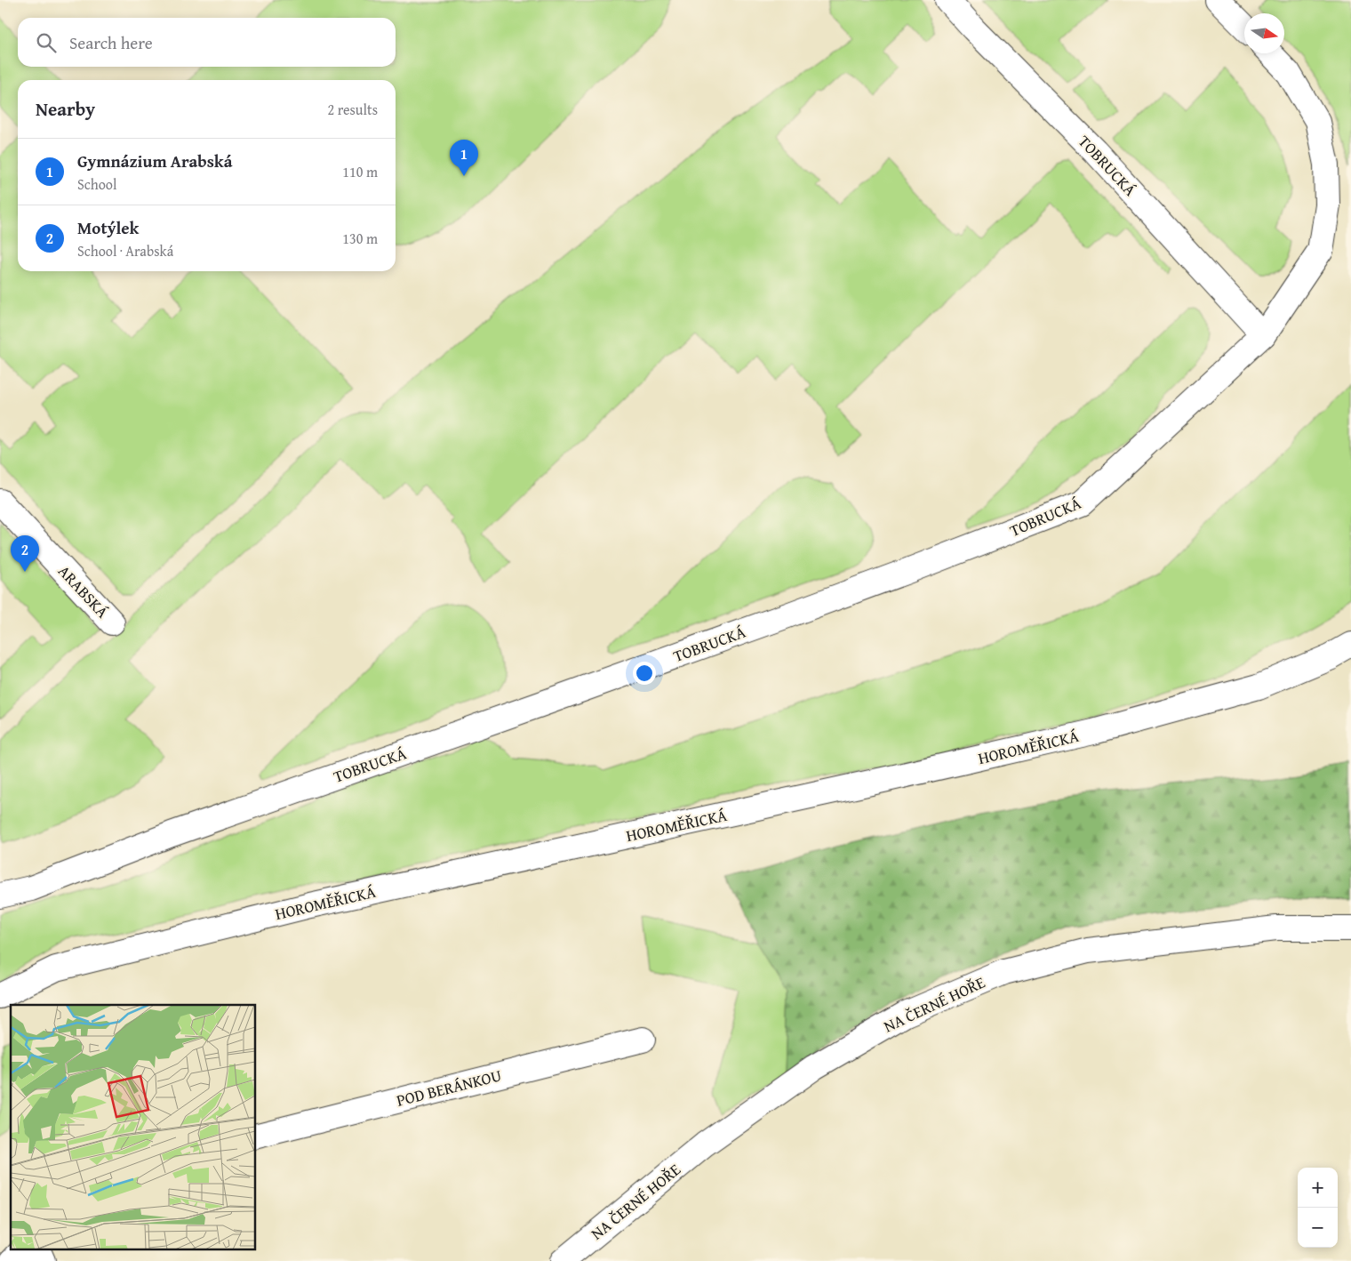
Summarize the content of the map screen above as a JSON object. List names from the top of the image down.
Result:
{
  "streets": {
    "street": [
      "TOBRUCKÁ",
      "ARABSKÁ",
      "HOROMĚŘICKÁ",
      "NA ČERNÉ HOŘE",
      "POD BERÁNKOU"
    ]
  },
  "north": "right",
  "page": {
    "search": "Search here",
    "heading": ["Nearby", "2 results"],
    "list": [
      {
        "mark": "1",
        "name": "Gymnázium Arabská",
        "note": "School",
        "value": "110 m"
      },
      {
        "mark": "2",
        "name": "Motýlek",
        "note": "School · Arabská",
        "value": "130 m"
      }
    ],
    "pins": ["1", "2"],
    "map_buttons": ["+", "−"]
  }
}
